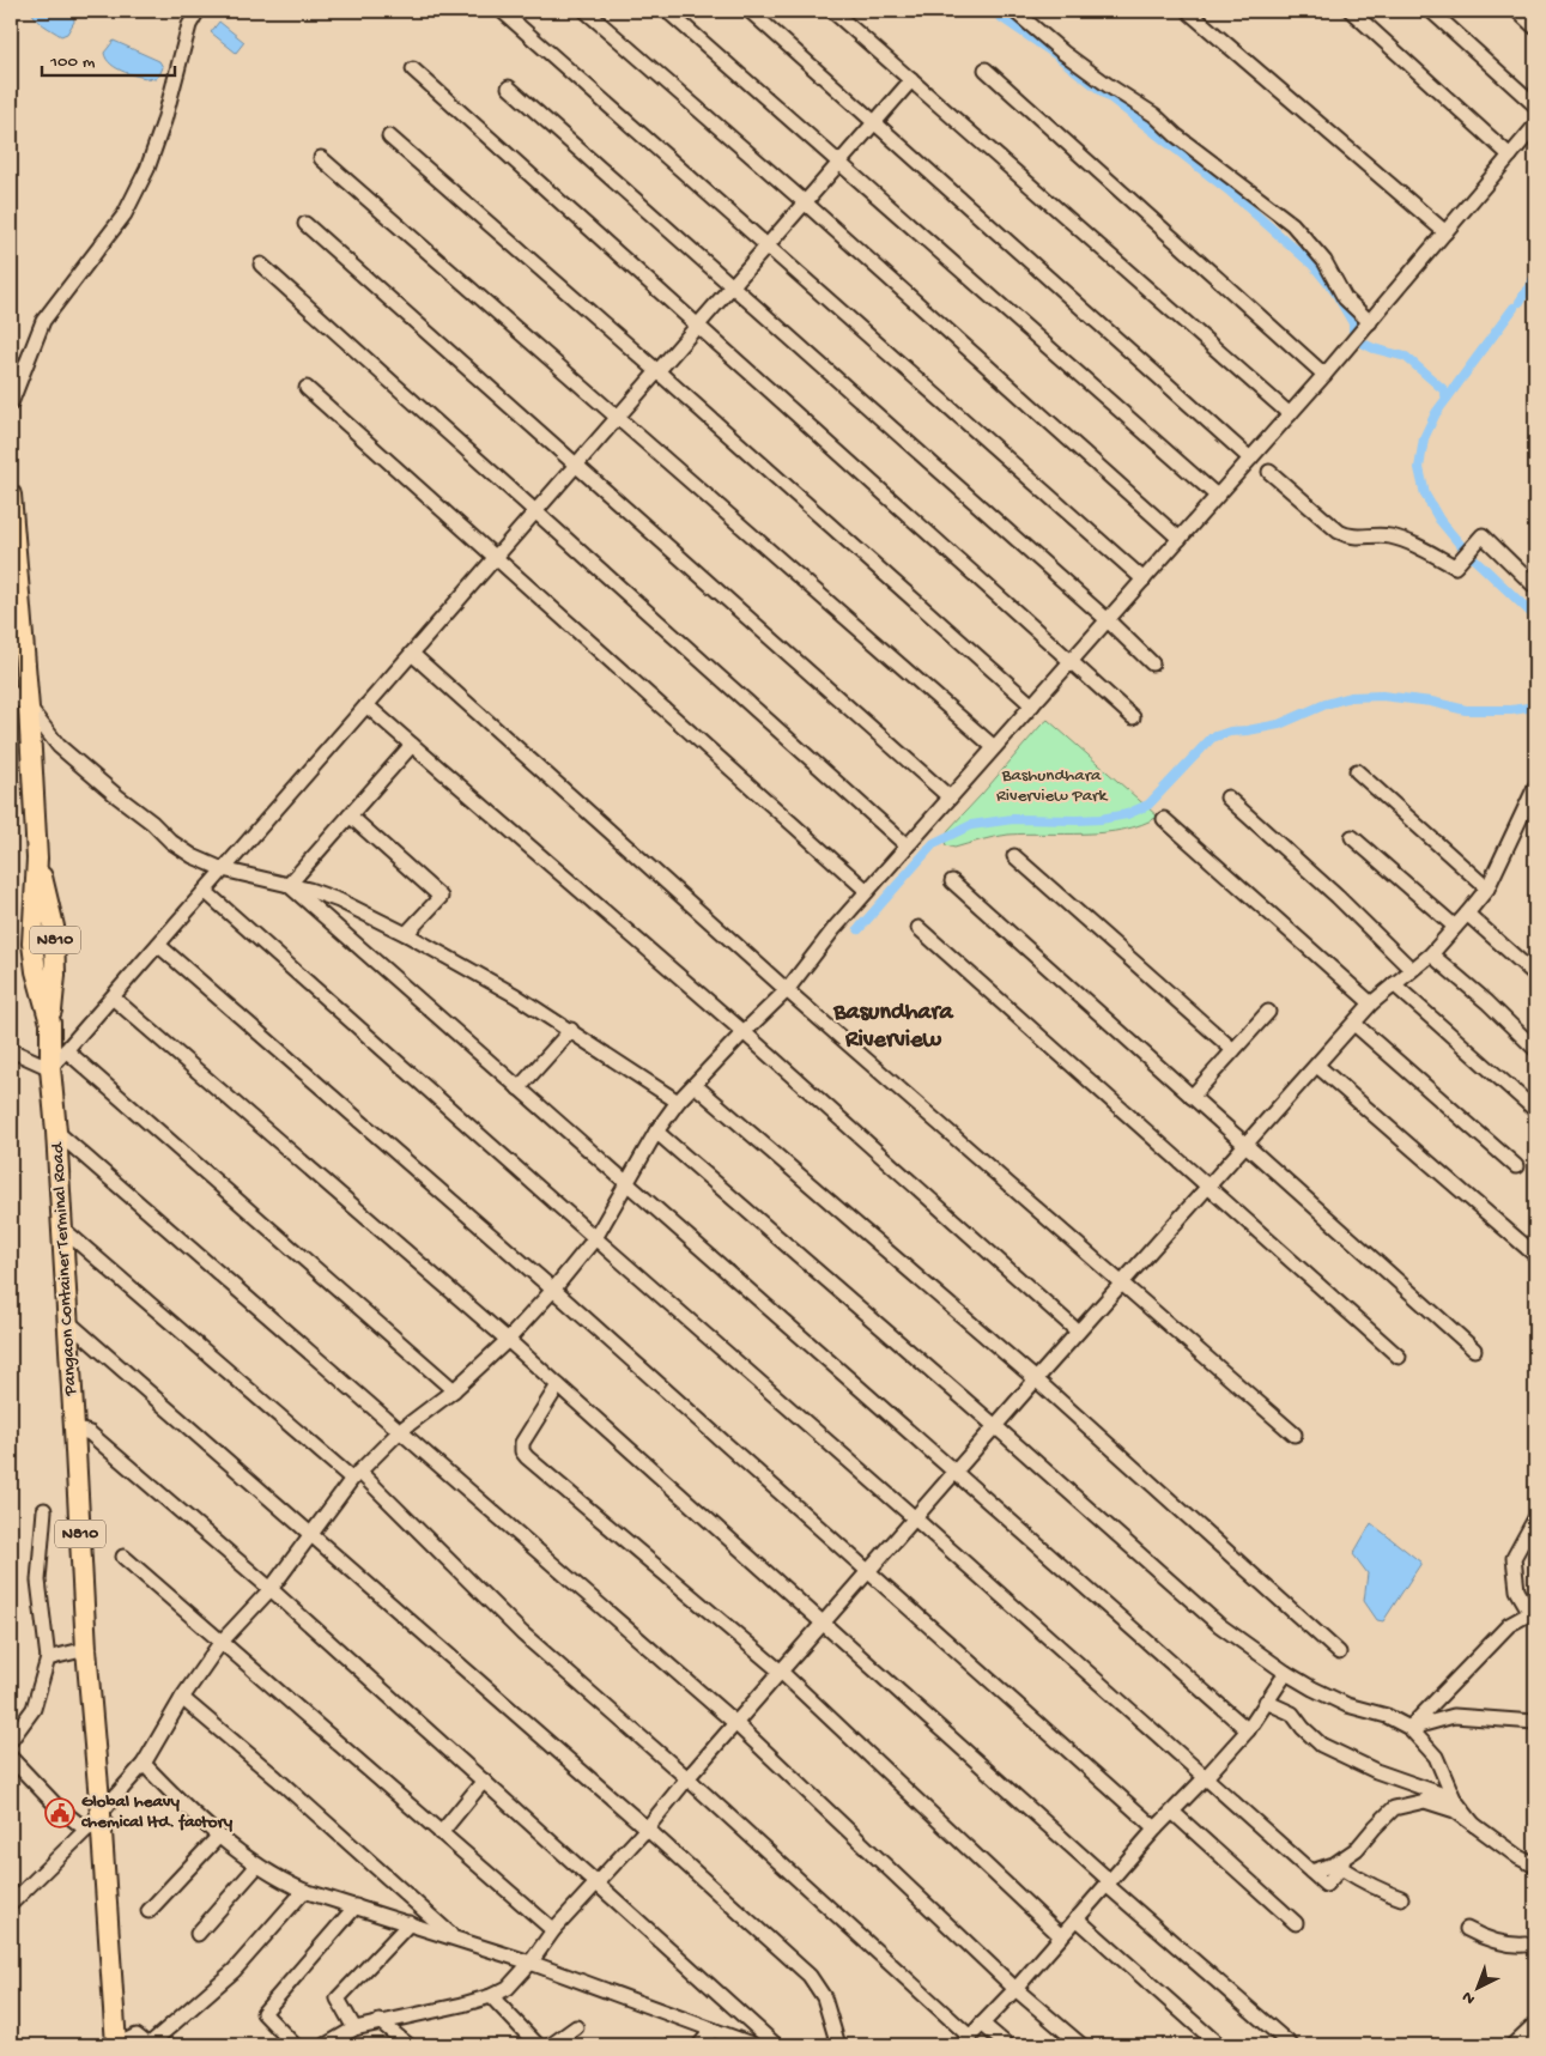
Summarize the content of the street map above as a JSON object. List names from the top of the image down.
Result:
{
  "streets": {
    "highway": ["N810", "Pangaon Container Terminal Road"]
  },
  "crossings": [
    ["N810", "Pangaon Container Terminal Road"]
  ],
  "districts": ["Basundhara Riverview"],
  "parks": ["Bashundhara Riverview Park"],
  "places": {
    "public building": ["Global heavy chemical ltd. factory"]
  },
  "scale_bar": "100 m",
  "north": "bottom left"
}
